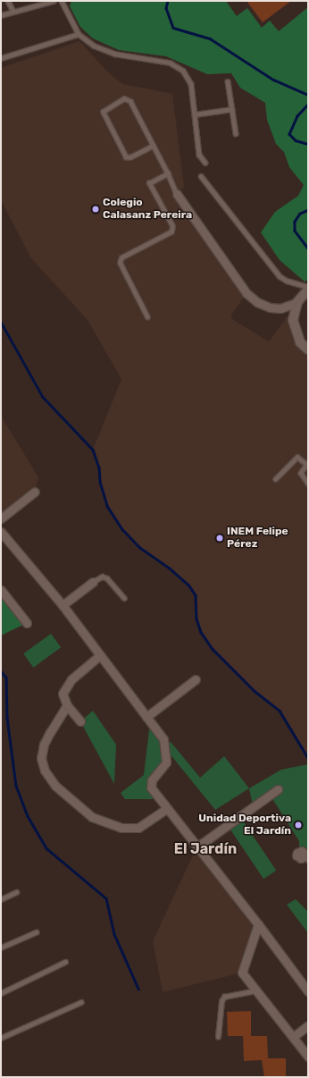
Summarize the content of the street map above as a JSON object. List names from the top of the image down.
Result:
{
  "districts": ["El Jardín"],
  "places": ["Colegio Calasanz Pereira", "INEM Felipe Pérez", "Unidad Deportiva El Jardín"]
}
